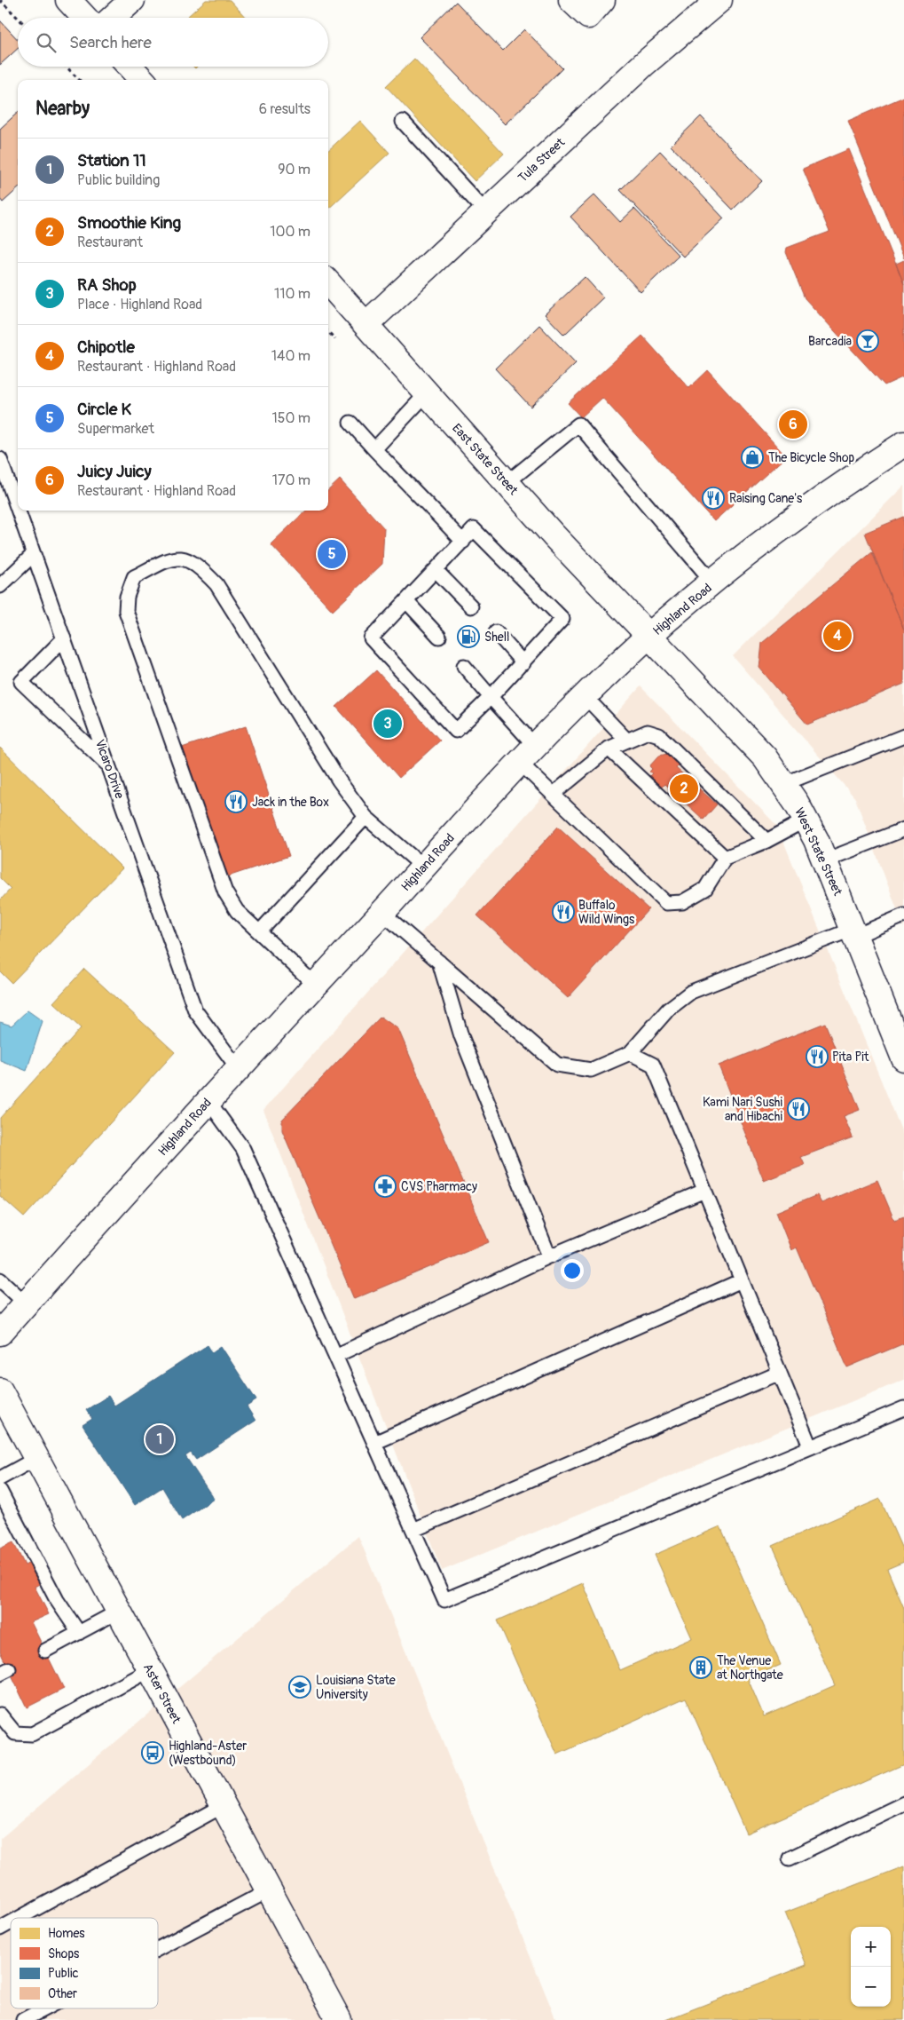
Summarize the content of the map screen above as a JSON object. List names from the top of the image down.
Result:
{
  "streets": {
    "street": [
      "Tula Street",
      "East State Street",
      "Highland Road",
      "West State Street",
      "Aster Street"
    ],
    "lane": ["Vicaro Drive"]
  },
  "crossings": [
    ["Tula Street", "East State Street"],
    ["East State Street", "Highland Road"],
    ["East State Street", "West State Street"],
    ["Highland Road", "Vicaro Drive"],
    ["Highland Road", "West State Street"]
  ],
  "places": {
    "bar": ["Barcadia"],
    "shop": ["The Bicycle Shop"],
    "restaurant": [
      "Raising Cane's",
      "Jack in the Box",
      "Buffalo Wild Wings",
      "Pita Pit",
      "Kami Nari Sushi and Hibachi"
    ],
    "fuel station": ["Shell"],
    "pharmacy": ["CVS Pharmacy"],
    "building": ["The Venue at Northgate"],
    "school or university": ["Louisiana State University"],
    "bus stop": ["Highland-Aster (Westbound)"]
  },
  "legend": [
    "Homes",
    "Shops",
    "Public",
    "Other"
  ],
  "page": {
    "search": "Search here",
    "heading": ["Nearby", "6 results"],
    "list": [
      {
        "mark": "1",
        "name": "Station 11",
        "note": "Public building",
        "value": "90 m"
      },
      {
        "mark": "2",
        "name": "Smoothie King",
        "note": "Restaurant",
        "value": "100 m"
      },
      {
        "mark": "3",
        "name": "RA Shop",
        "note": "Place · Highland Road",
        "value": "110 m"
      },
      {
        "mark": "4",
        "name": "Chipotle",
        "note": "Restaurant · Highland Road",
        "value": "140 m"
      },
      {
        "mark": "5",
        "name": "Circle K",
        "note": "Supermarket",
        "value": "150 m"
      },
      {
        "mark": "6",
        "name": "Juicy Juicy",
        "note": "Restaurant · Highland Road",
        "value": "170 m"
      }
    ],
    "pins": [
      "6",
      "5",
      "4",
      "3",
      "2",
      "1"
    ],
    "map_buttons": ["+", "−"]
  }
}
